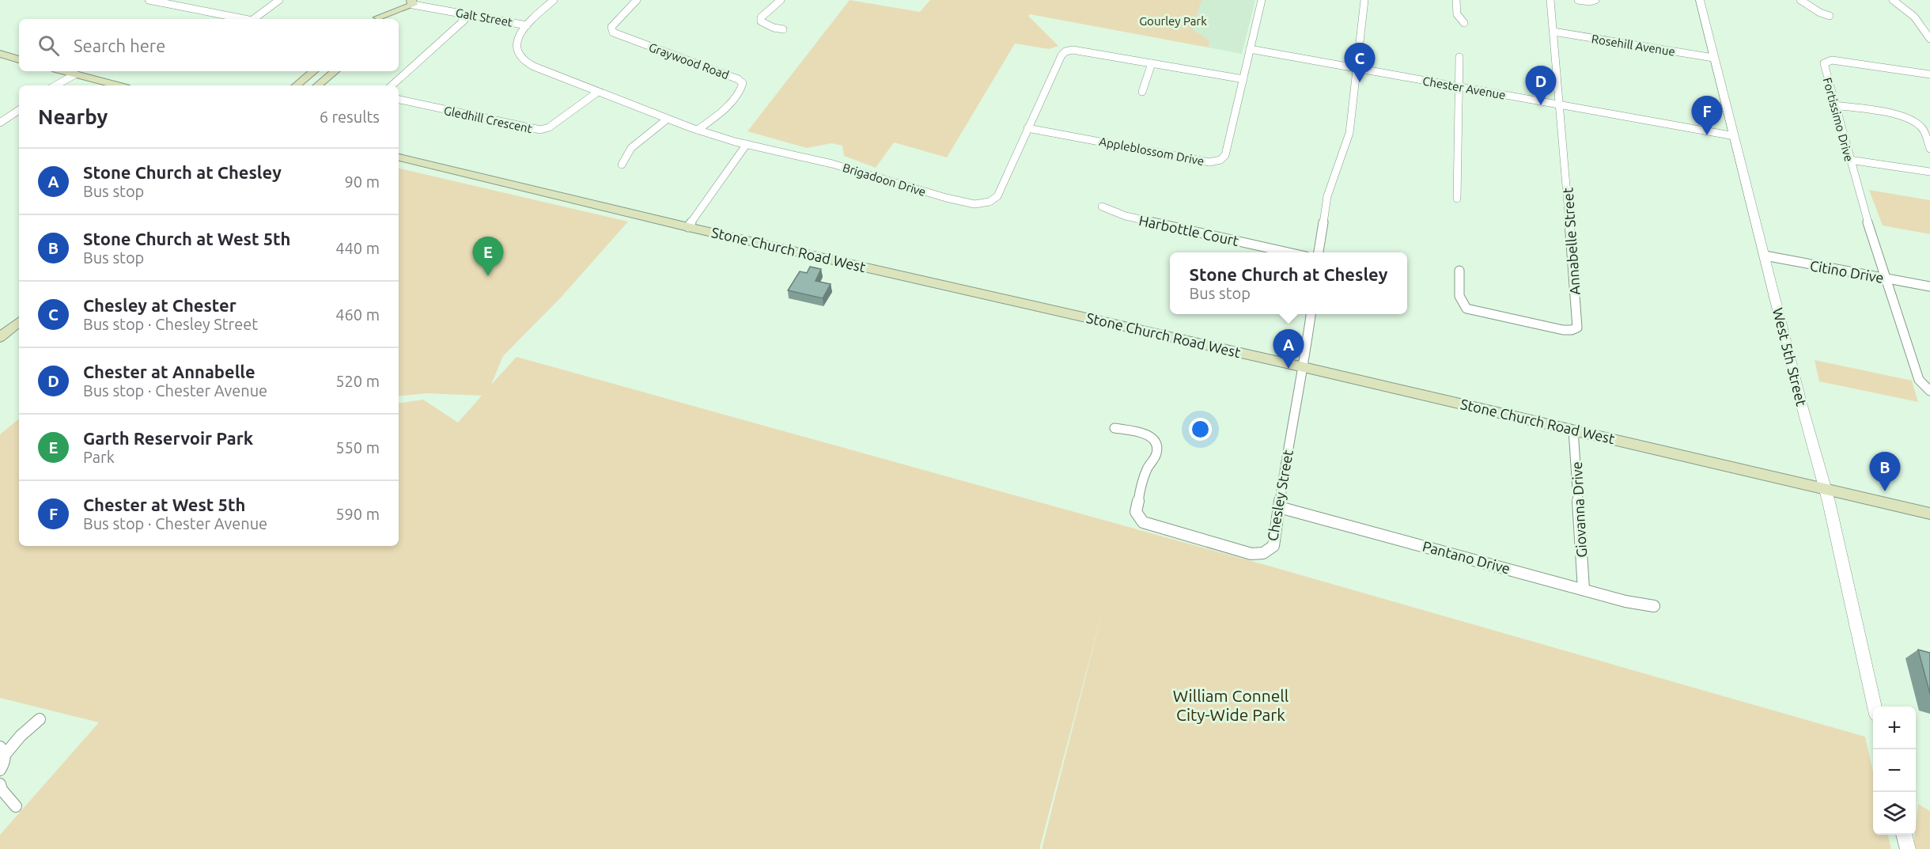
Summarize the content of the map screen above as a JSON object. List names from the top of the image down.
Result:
{
  "streets": {
    "main road": ["Stone Church Road West"],
    "street": [
      "Galt Street",
      "Rosehill Avenue",
      "Graywood Road",
      "Chester Avenue",
      "Gledhill Crescent",
      "Fortissimo Drive",
      "Appleblossom Drive",
      "Brigadoon Drive",
      "Harbottle Court",
      "Annabelle Street",
      "Citino Drive",
      "West 5th Street",
      "Chesley Street",
      "Giovanna Drive",
      "Pantano Drive"
    ]
  },
  "crossings": [
    ["Galt Street", "Brigadoon Drive"],
    ["Rosehill Avenue", "Annabelle Street"],
    ["Rosehill Avenue", "West 5th Street"],
    ["Graywood Road", "Brigadoon Drive"],
    ["Chester Avenue", "Appleblossom Drive"],
    ["Chester Avenue", "Annabelle Street"],
    ["Chester Avenue", "West 5th Street"],
    ["Gledhill Crescent", "Brigadoon Drive"],
    ["Fortissimo Drive", "Citino Drive"],
    ["Appleblossom Drive", "Brigadoon Drive"],
    ["Stone Church Road West", "West 5th Street"],
    ["Stone Church Road West", "Chesley Street"],
    ["Stone Church Road West", "Giovanna Drive"],
    ["Citino Drive", "West 5th Street"],
    ["Chesley Street", "Pantano Drive"],
    ["Giovanna Drive", "Pantano Drive"]
  ],
  "parks": ["Gourley Park", "William Connell City-Wide Park"],
  "page": {
    "search": "Search here",
    "pins": [
      "C",
      "D",
      "F",
      "E",
      "A",
      "B"
    ],
    "heading": ["Nearby", "6 results"],
    "list": [
      {
        "mark": "A",
        "name": "Stone Church at Chesley",
        "note": "Bus stop",
        "value": "90 m"
      },
      {
        "mark": "B",
        "name": "Stone Church at West 5th",
        "note": "Bus stop",
        "value": "440 m"
      },
      {
        "mark": "C",
        "name": "Chesley at Chester",
        "note": "Bus stop · Chesley Street",
        "value": "460 m"
      },
      {
        "mark": "D",
        "name": "Chester at Annabelle",
        "note": "Bus stop · Chester Avenue",
        "value": "520 m"
      },
      {
        "mark": "E",
        "name": "Garth Reservoir Park",
        "note": "Park",
        "value": "550 m"
      },
      {
        "mark": "F",
        "name": "Chester at West 5th",
        "note": "Bus stop · Chester Avenue",
        "value": "590 m"
      }
    ],
    "popup": ["Stone Church at Chesley", "Bus stop"],
    "map_buttons": ["+", "−"]
  }
}
